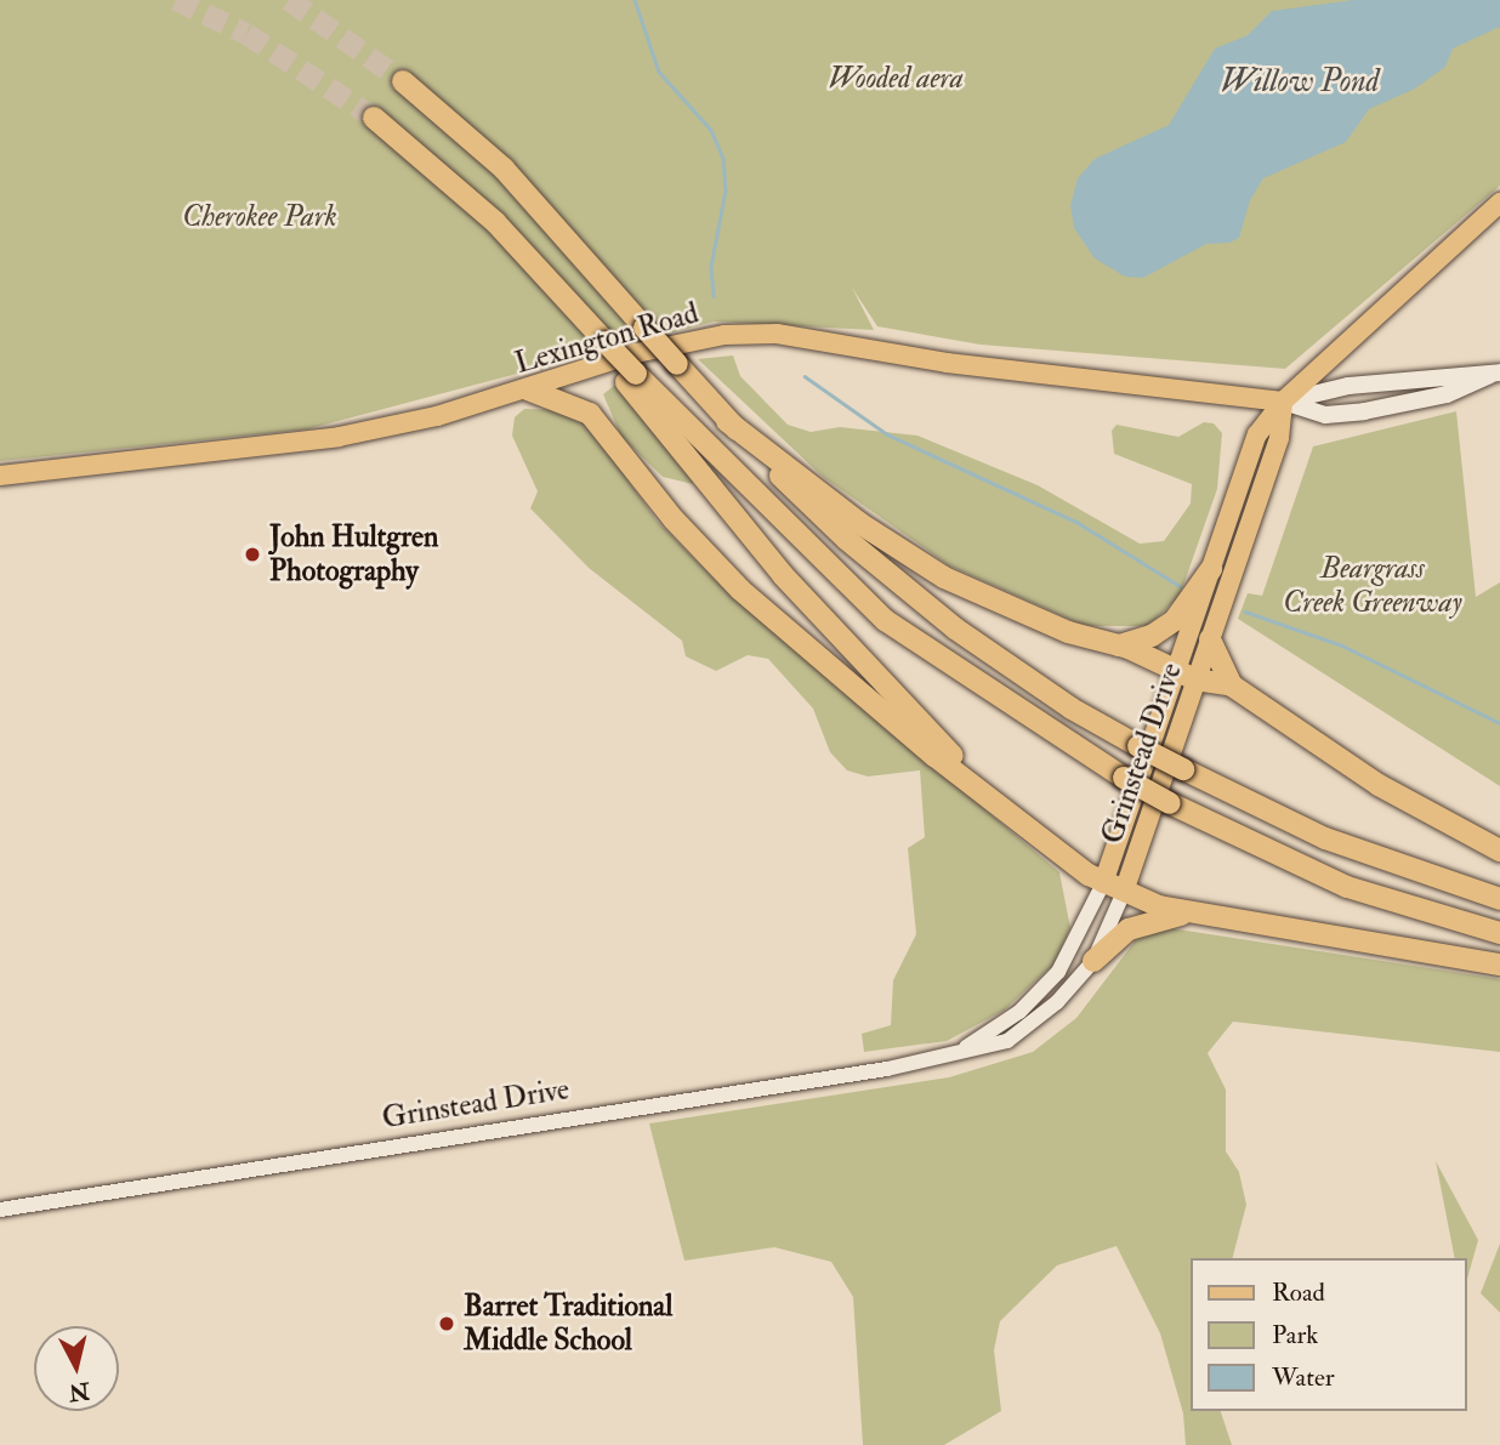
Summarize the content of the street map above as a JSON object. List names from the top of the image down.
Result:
{
  "streets": {
    "main road": ["Lexington Road", "Grinstead Drive"]
  },
  "crossings": [
    ["Lexington Road", "Grinstead Drive"]
  ],
  "water": ["Willow Pond"],
  "parks": ["Wooded aera", "Cherokee Park", "Beargrass Creek Greenway"],
  "places": ["John Hultgren Photography", "Barret Traditional Middle School"],
  "legend": ["Road", "Park", "Water"],
  "north": "bottom"
}
